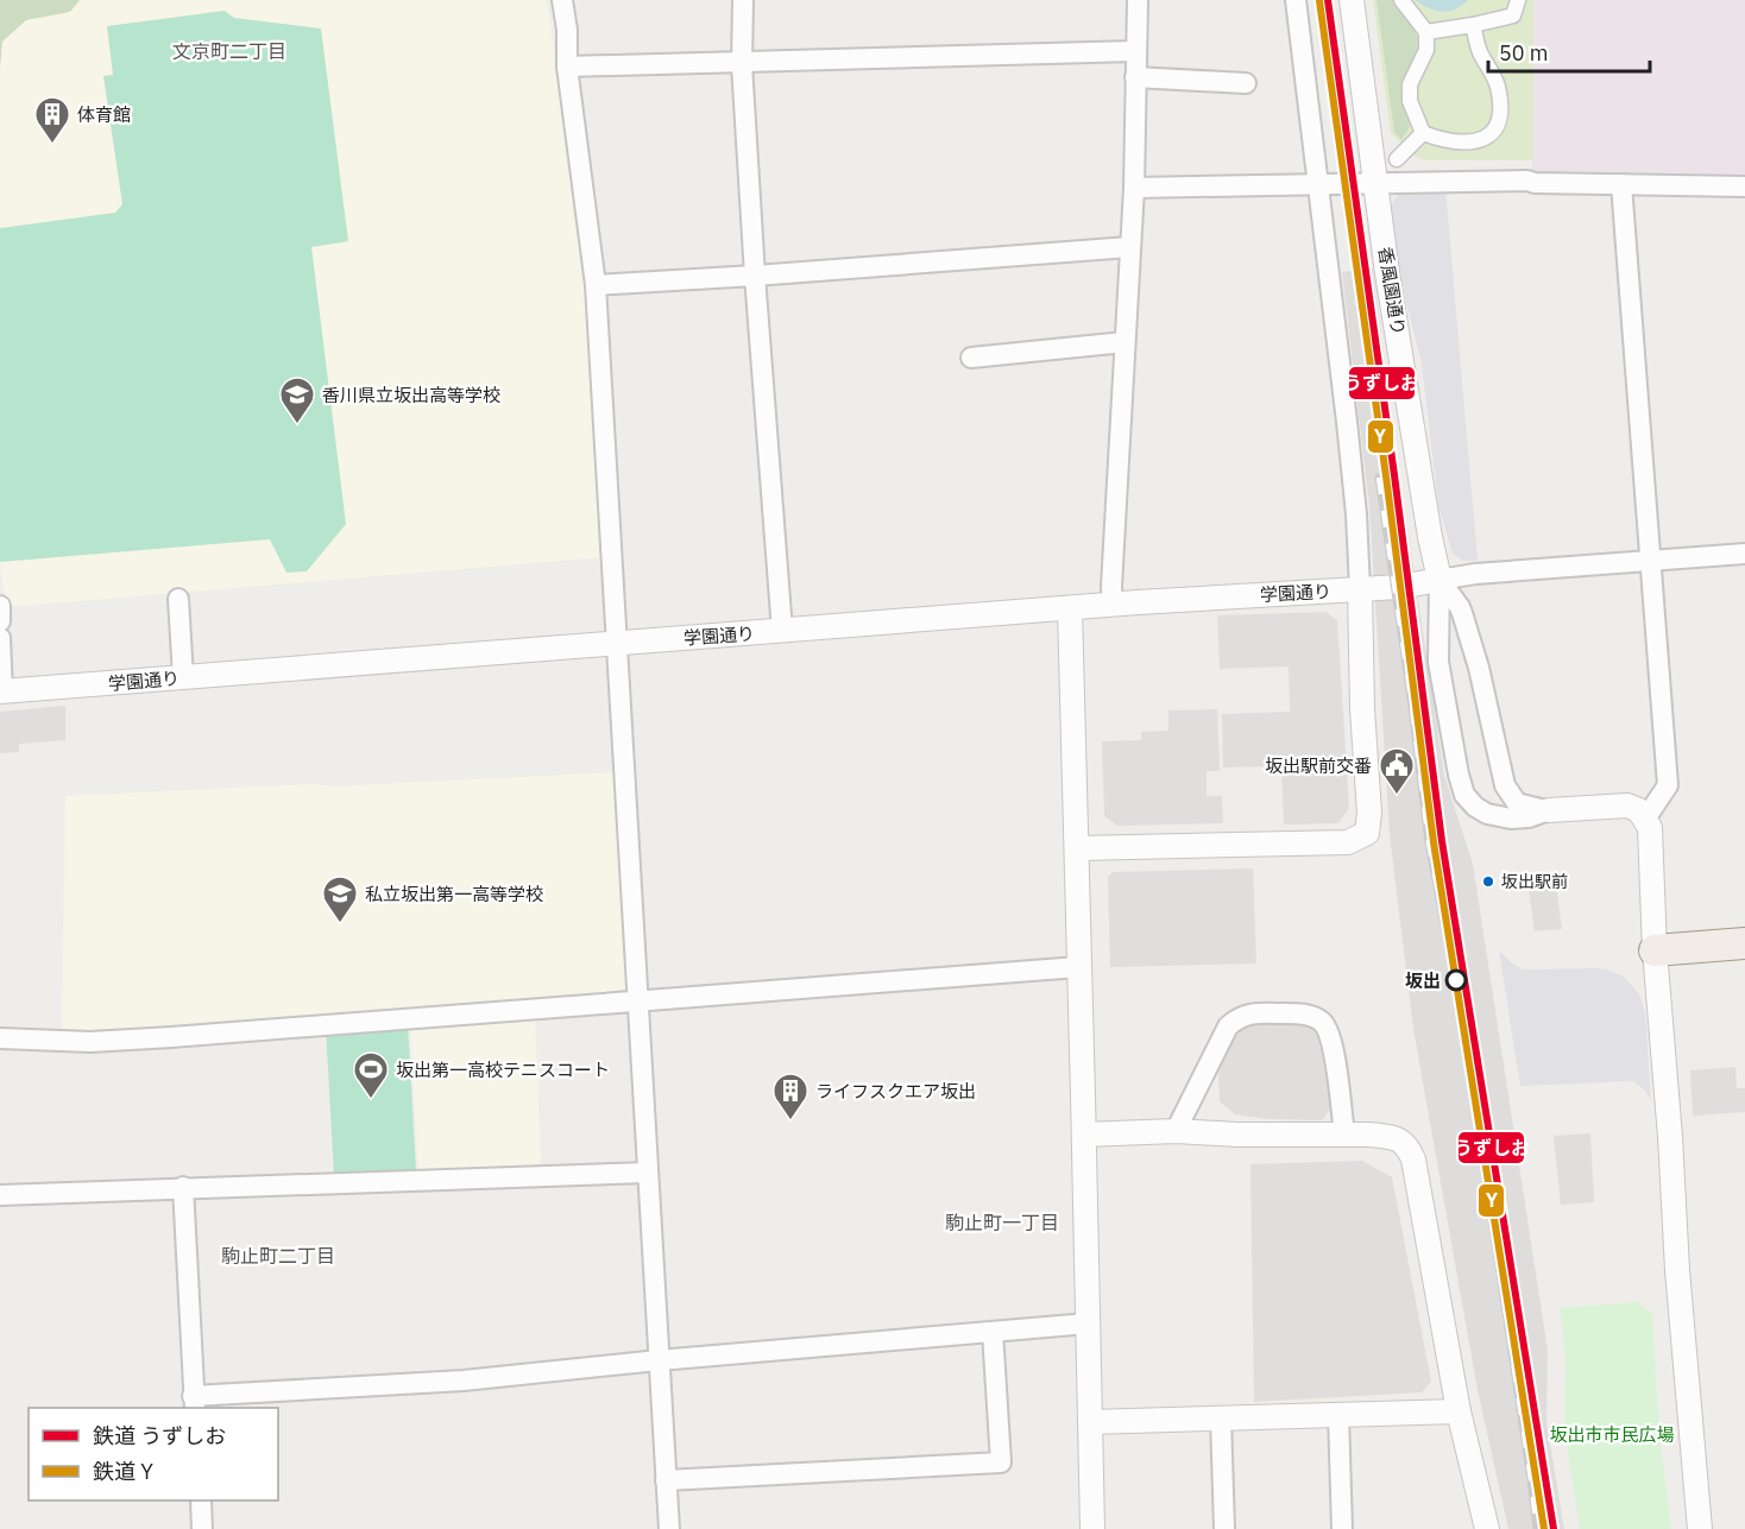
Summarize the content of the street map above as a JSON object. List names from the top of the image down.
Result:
{
  "streets": {
    "street": ["香風園通り", "学園通り"]
  },
  "crossings": [
    ["香風園通り", "学園通り"]
  ],
  "districts": ["文京町二丁目", "駒止町一丁目", "駒止町二丁目"],
  "parks": ["坂出市市民広場"],
  "places": {
    "building": ["体育館", "ライフスクエア坂出"],
    "school or university": ["香川県立坂出高等学校", "私立坂出第一高等学校"],
    "public building": ["坂出駅前交番"],
    "other": ["坂出駅前", "坂出"],
    "sports": ["坂出第一高校テニスコート"]
  },
  "lines": ["rail line うずしお", "rail line Y"],
  "legend": ["鉄道 うずしお", "鉄道 Y"],
  "scale_bar": "50 m"
}
